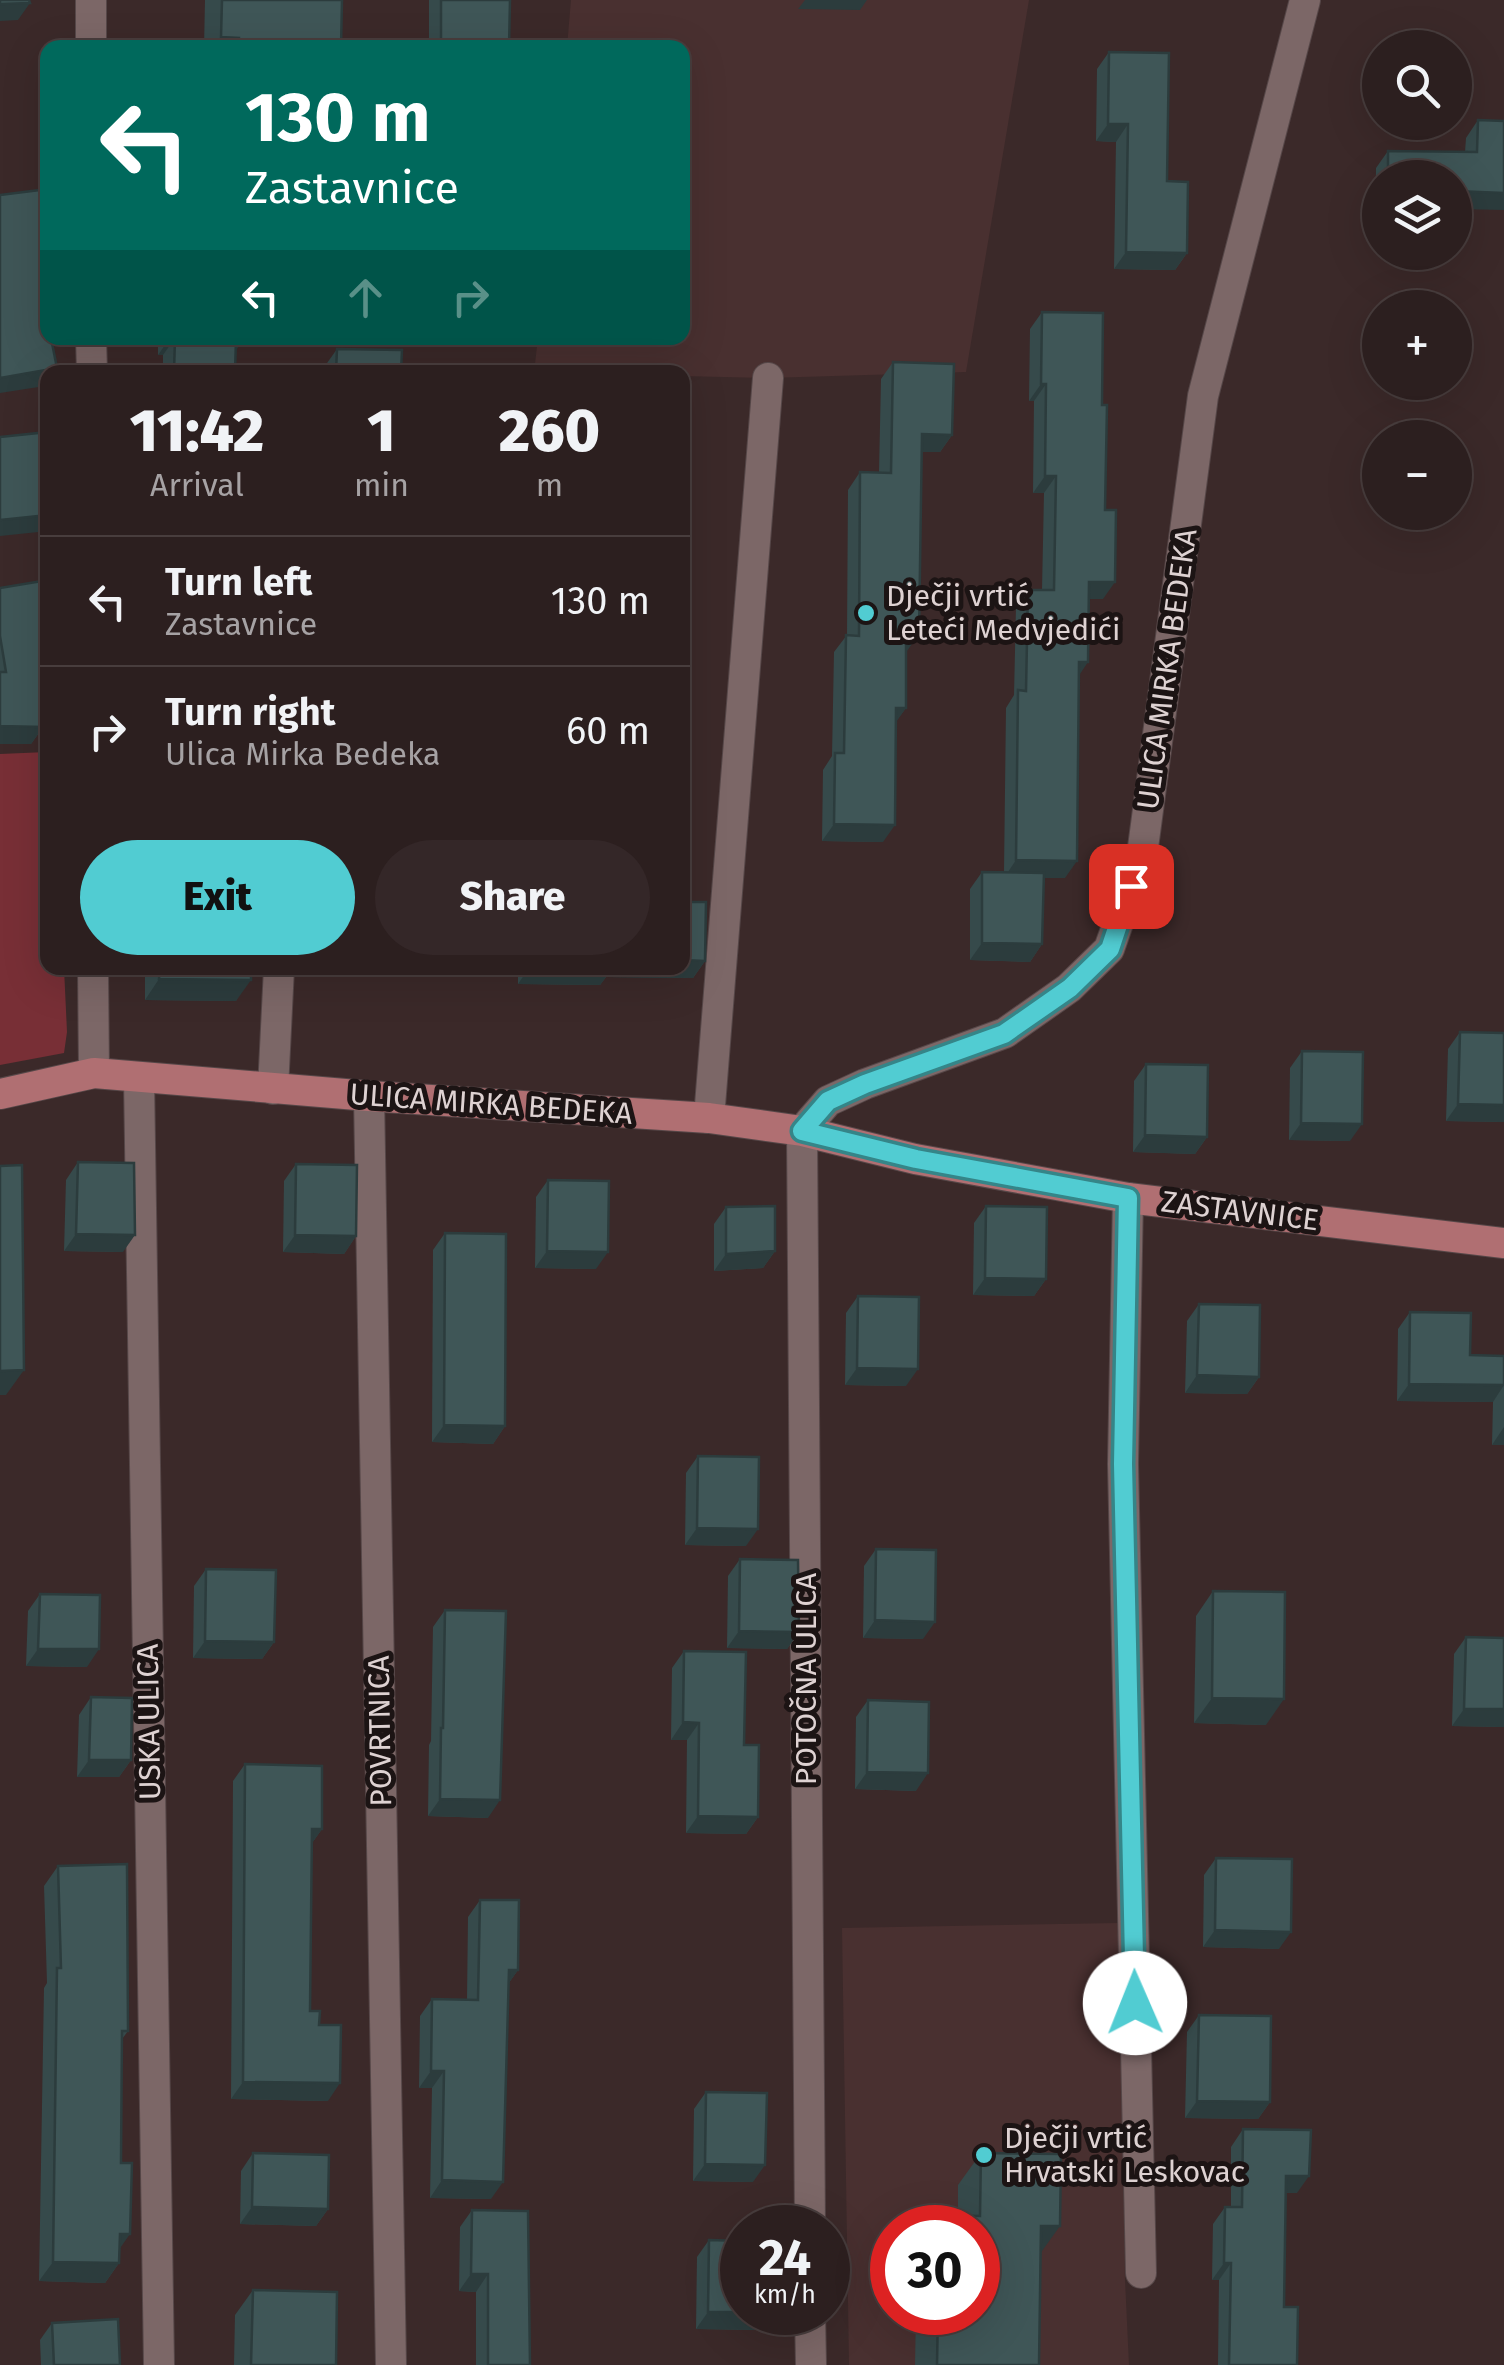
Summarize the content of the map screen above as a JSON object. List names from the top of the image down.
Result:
{
  "streets": {
    "main road": ["ULICA MIRKA BEDEKA", "ZASTAVNICE"],
    "street": ["POTOČNA ULICA", "USKA ULICA", "POVRTNICA"]
  },
  "crossings": [
    ["ULICA MIRKA BEDEKA", "ZASTAVNICE"],
    ["ULICA MIRKA BEDEKA", "POTOČNA ULICA"],
    ["ULICA MIRKA BEDEKA", "USKA ULICA"],
    ["ULICA MIRKA BEDEKA", "POVRTNICA"],
    ["ZASTAVNICE", "POTOČNA ULICA"]
  ],
  "places": ["Dječji vrtić Leteći Medvjedići", "Dječji vrtić Hrvatski Leskovac"],
  "page": {
    "map_buttons": ["+", "−"],
    "turn": ["130 m", "Zastavnice"],
    "eta": [
      "11:42",
      "Arrival",
      "1",
      "min",
      "260",
      "m"
    ],
    "list": [
      {
        "name": "Turn left",
        "note": "Zastavnice",
        "value": "130 m"
      },
      {
        "name": "Turn right",
        "note": "Ulica Mirka Bedeka",
        "value": "60 m"
      }
    ],
    "buttons": ["Exit", "Share"],
    "speed": "24 km/h",
    "limit": "30"
  }
}
